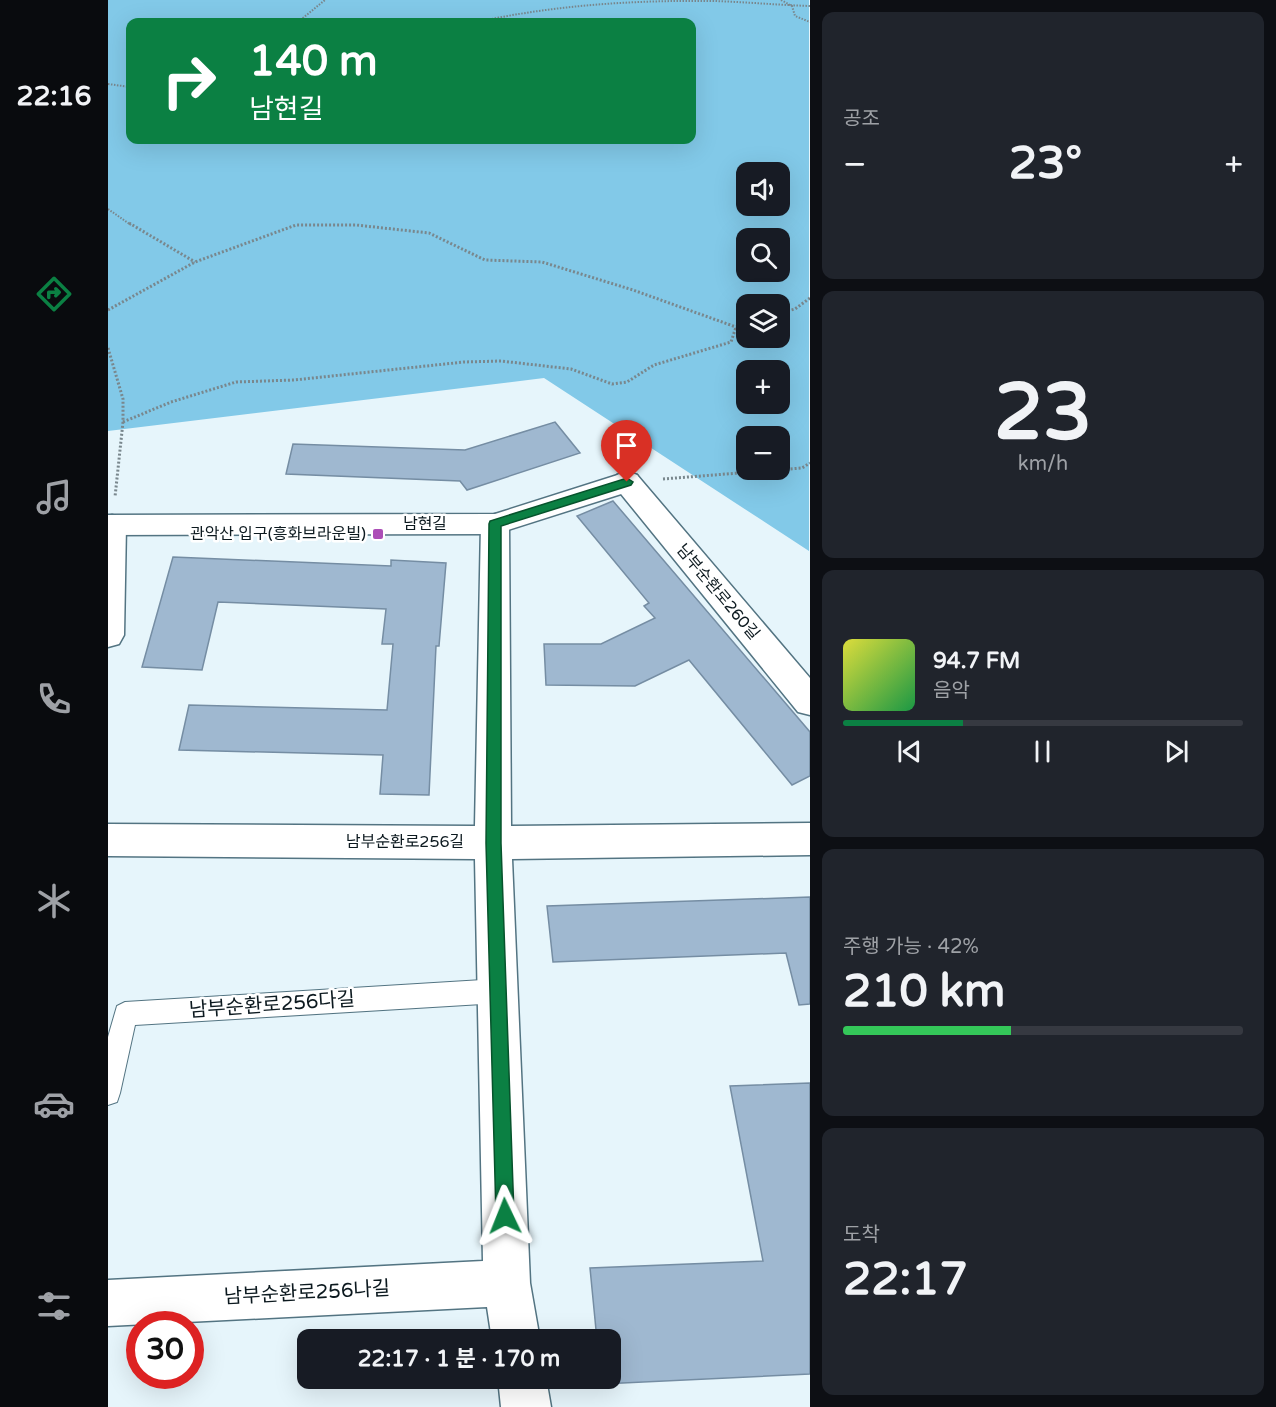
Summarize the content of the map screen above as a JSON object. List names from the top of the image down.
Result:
{
  "streets": {
    "street": [
      "남현길",
      "남부순환로260길",
      "남부순환로256길",
      "남부순환로256나길"
    ],
    "lane": ["남부순환로256다길"]
  },
  "crossings": [
    ["남현길", "남부순환로260길"]
  ],
  "places": {
    "transit": ["관악산 입구(흥화브라운빌)"]
  },
  "page": {
    "tabs": "22:16",
    "tile": [
      "공조",
      ["23", "km/h"],
      ["주행 가능 · 42%", "210 km"],
      ["도착", "22:17"]
    ],
    "turn": ["140 m", "남현길"],
    "heat": ["−", "23°", "+"],
    "map_buttons": ["+", "−"],
    "song": ["94.7 FM", "음악"],
    "limit": "30",
    "trip": "22:17 · 1 분 · 170 m"
  }
}
